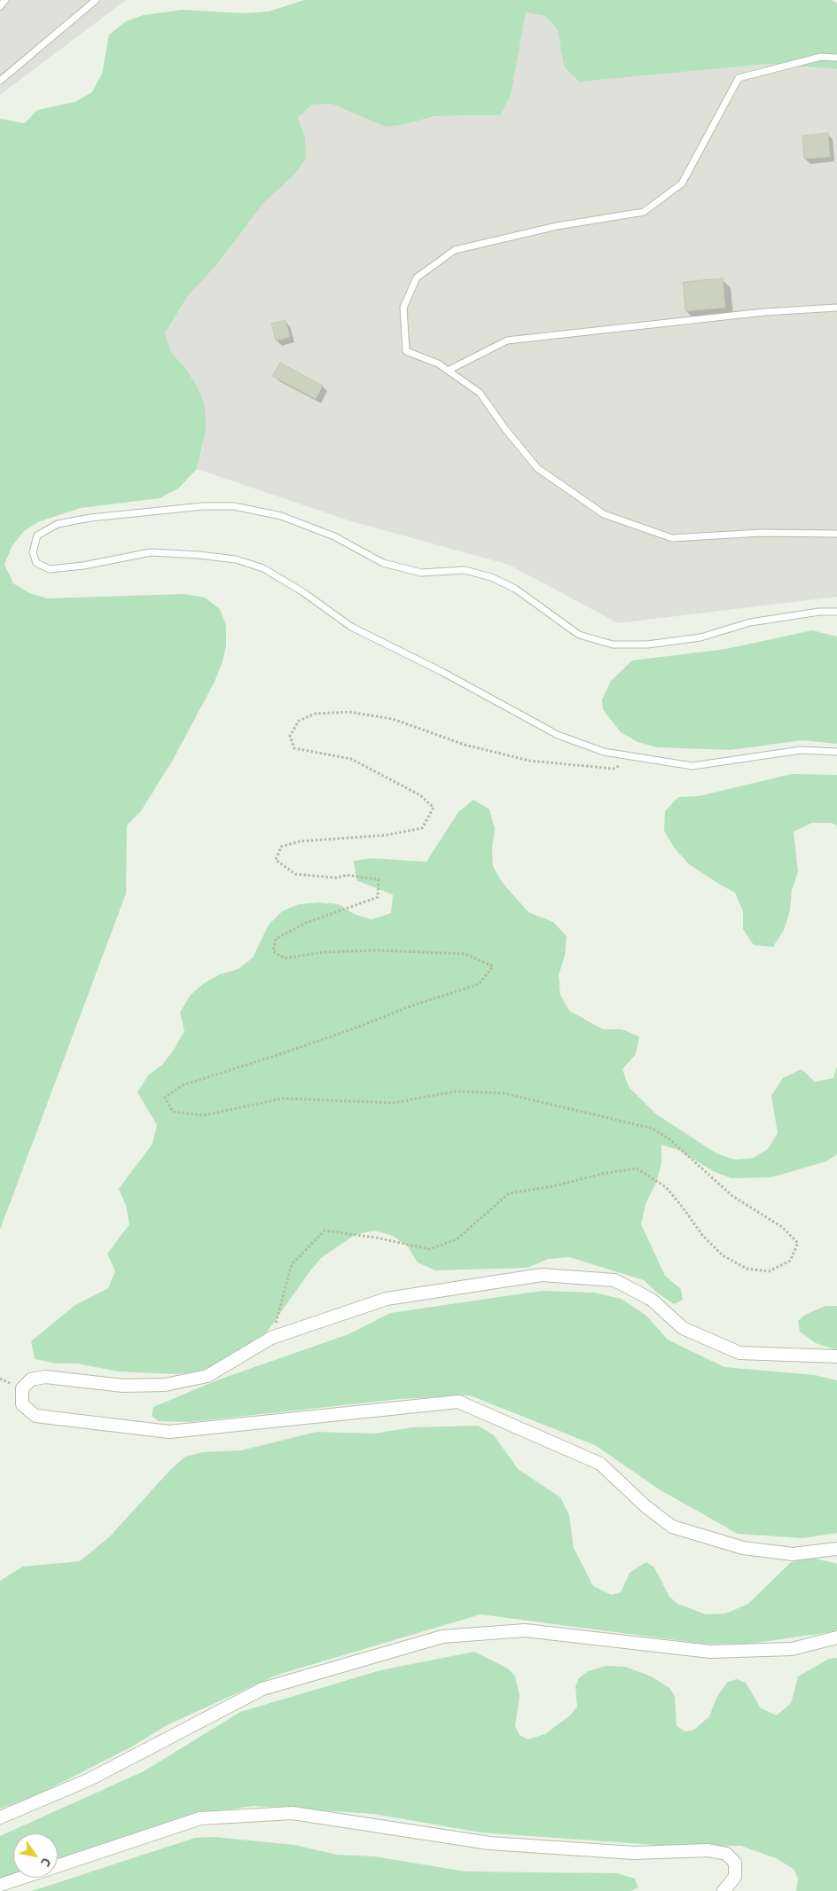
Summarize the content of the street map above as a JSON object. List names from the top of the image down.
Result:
{
  "north": "bottom right"
}
